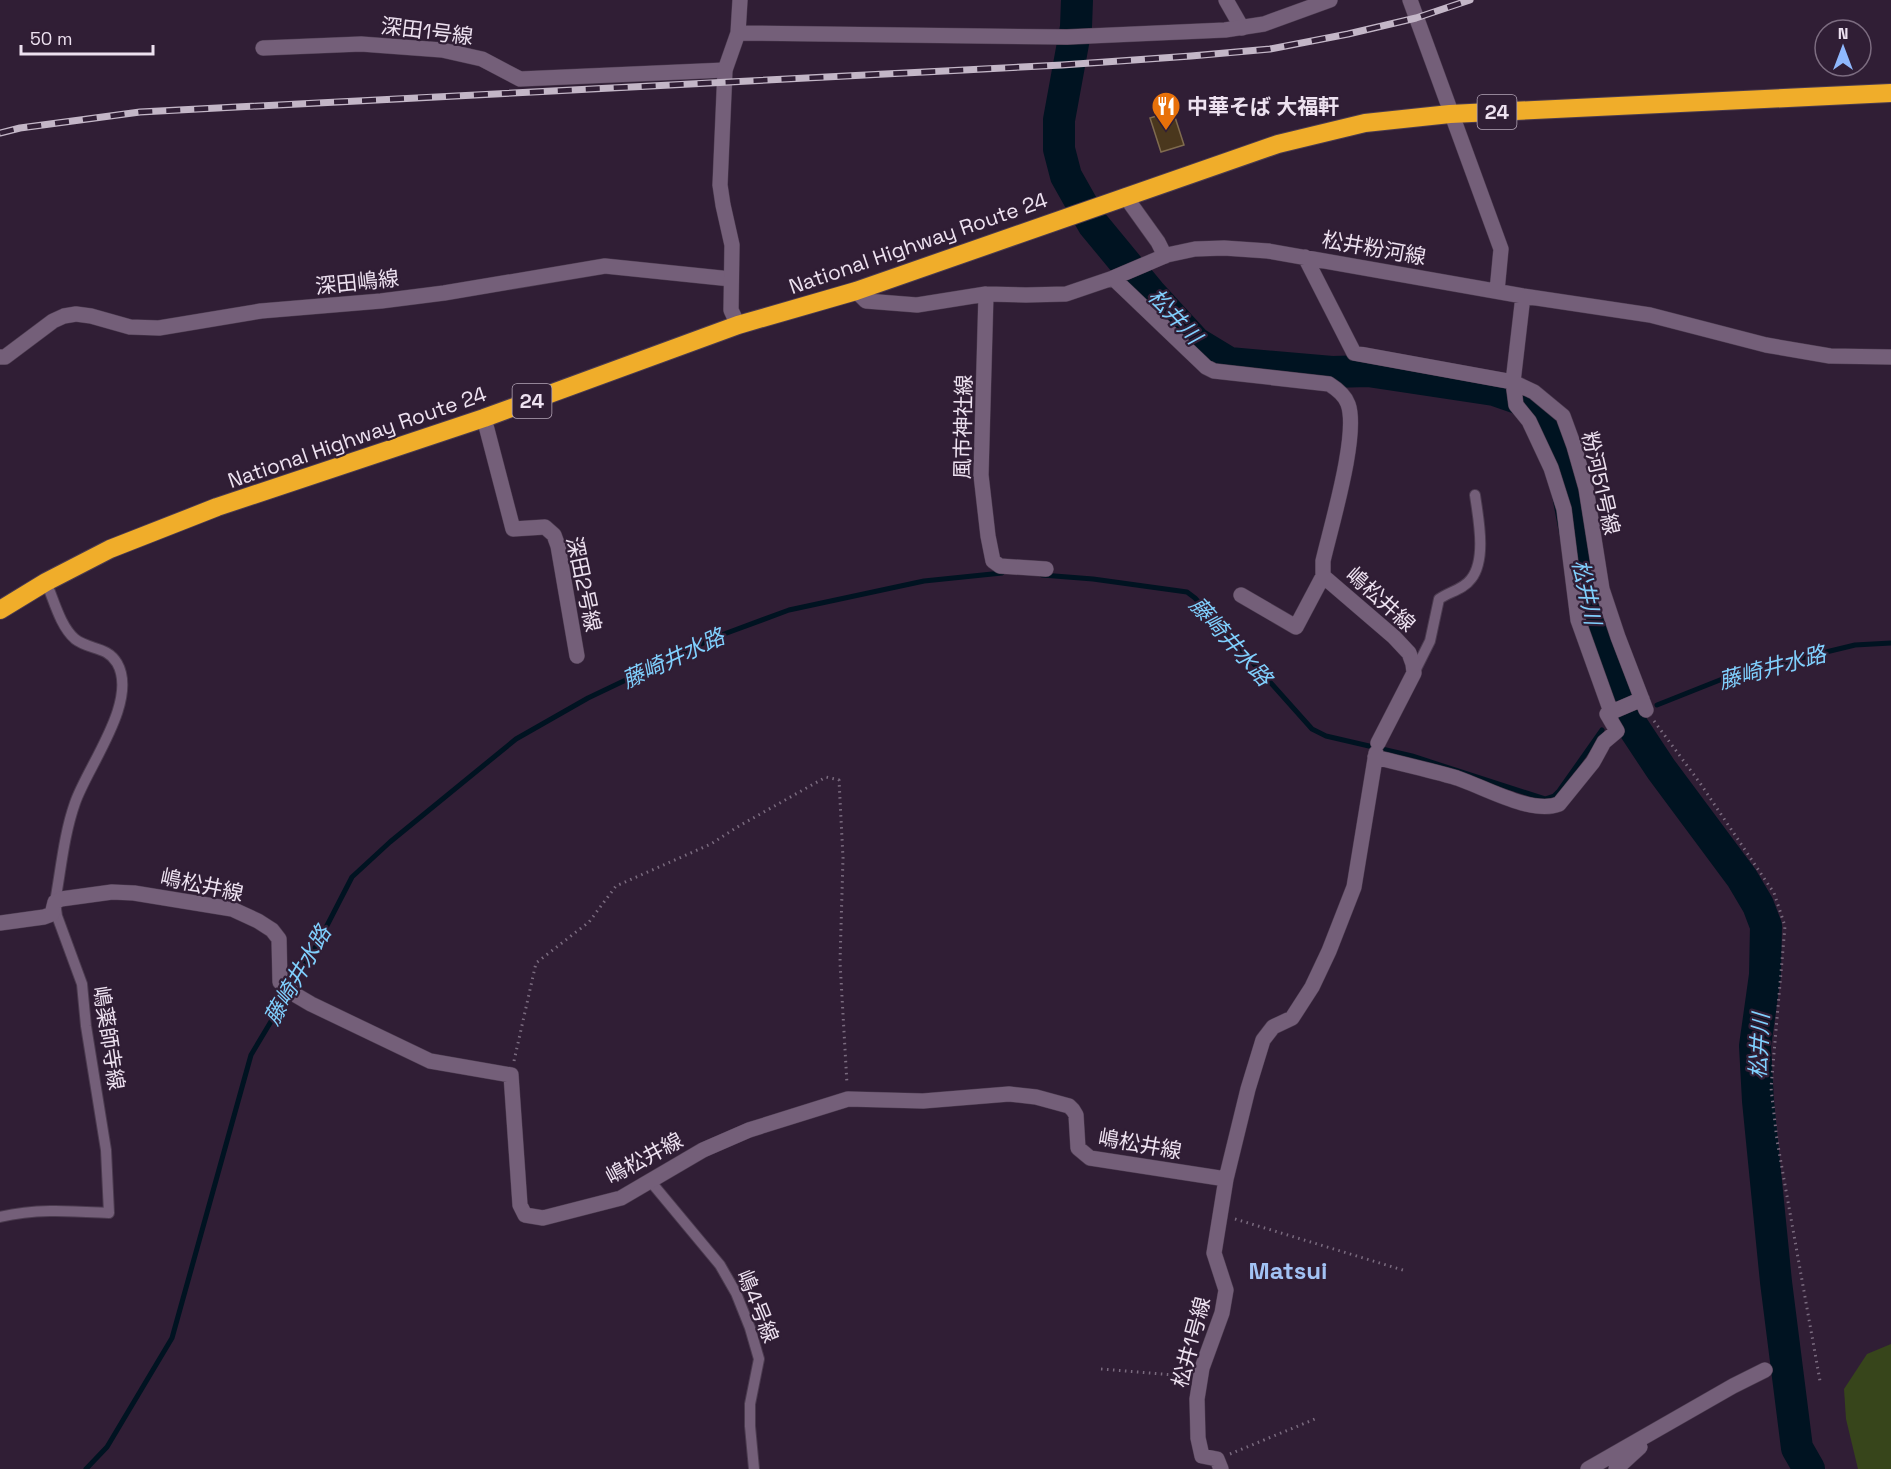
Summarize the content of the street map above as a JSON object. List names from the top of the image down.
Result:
{
  "streets": {
    "highway": ["24", "National Highway Route 24"],
    "street": [
      "深田1号線",
      "松井粉河線",
      "深田嶋線",
      "風市神社線",
      "粉河51号線",
      "深田2号線",
      "嶋松井線",
      "松井1号線"
    ],
    "lane": ["嶋薬師寺線", "嶋4号線"]
  },
  "crossings": [
    ["National Highway Route 24", "松井粉河線"],
    ["National Highway Route 24", "深田2号線"],
    ["National Highway Route 24", "嶋薬師寺線"],
    ["松井粉河線", "風市神社線"],
    ["松井粉河線", "粉河51号線"],
    ["松井粉河線", "嶋松井線"],
    ["嶋松井線", "嶋薬師寺線"],
    ["嶋松井線", "嶋4号線"],
    ["嶋松井線", "松井1号線"]
  ],
  "districts": ["Matsui"],
  "water": ["松井川", "藤崎井水路"],
  "places": {
    "restaurant": ["中華そば 大福軒"]
  },
  "scale_bar": "50 m",
  "north": "top"
}
